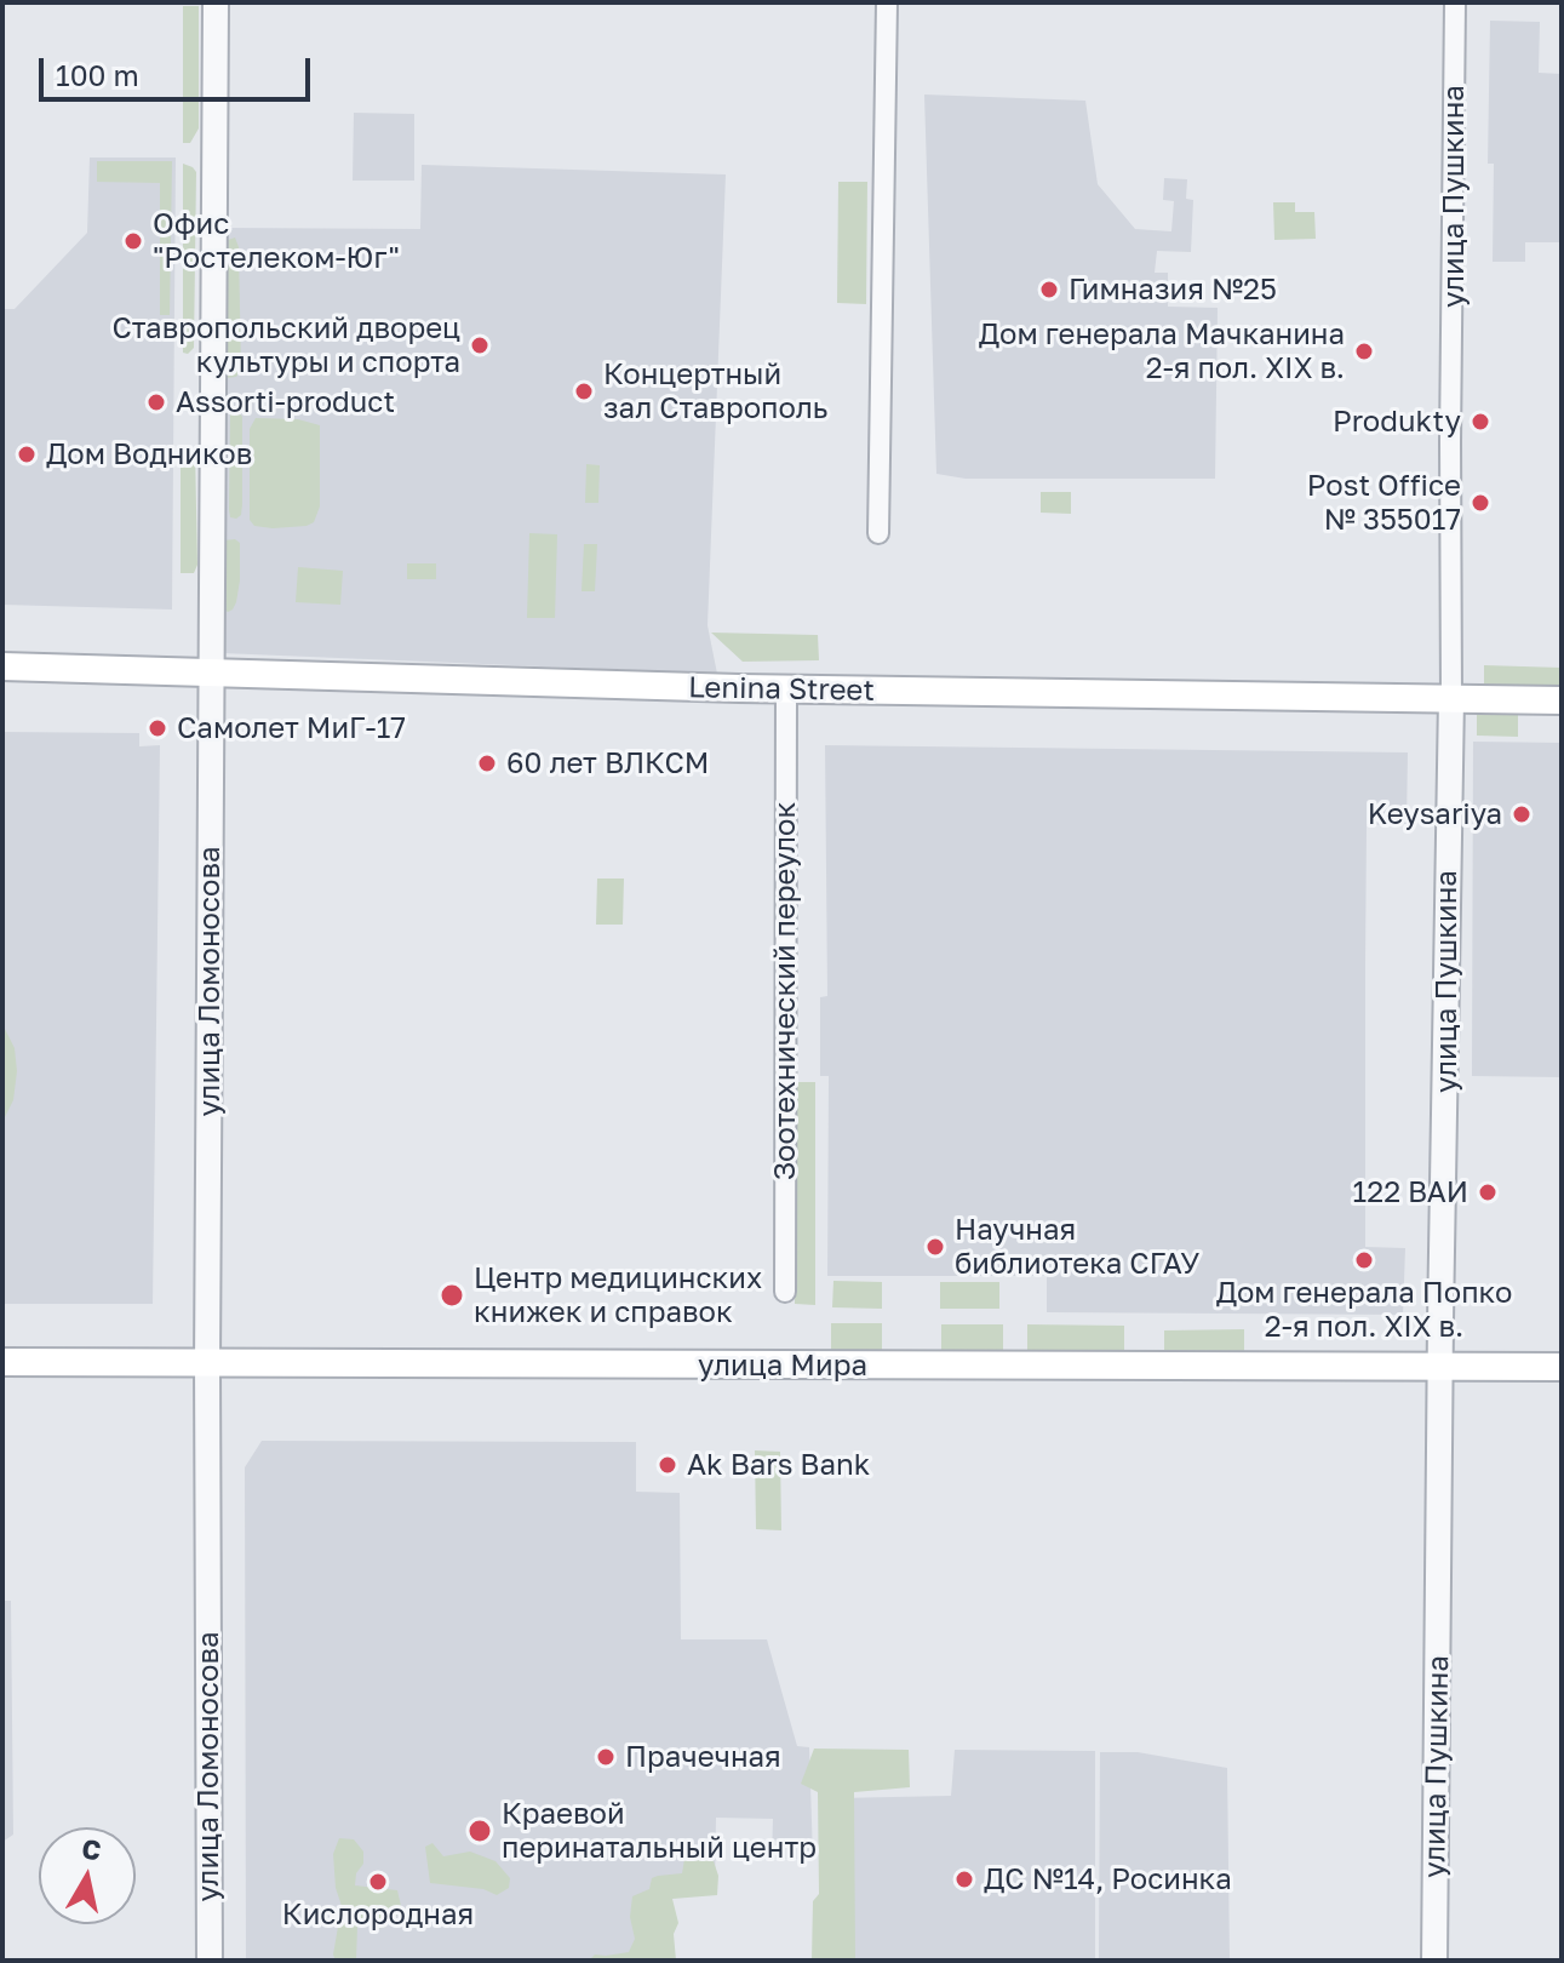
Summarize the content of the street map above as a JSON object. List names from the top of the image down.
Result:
{
  "streets": {
    "main road": ["Lenina Street", "улица Мира"],
    "street": ["улица Пушкина", "улица Ломоносова", "Зоотехнический переулок"]
  },
  "crossings": [
    ["улица Пушкина", "Lenina Street"],
    ["улица Пушкина", "улица Мира"],
    ["Lenina Street", "улица Ломоносова"],
    ["Lenina Street", "Зоотехнический переулок"],
    ["улица Ломоносова", "улица Мира"]
  ],
  "places": [
    "Офис \"Ростелеком-Юг\"",
    "Гимназия №25",
    "Ставропольский дворец культуры и спорта",
    "Дом генерала Мачканина 2-я пол. XIX в.",
    "Концертный зал Ставрополь",
    "Assorti-product",
    "Produkty",
    "Дом Водников",
    "Post Office № 355017",
    "Самолет МиГ-17",
    "60 лет ВЛКСМ",
    "Keysariya",
    "122 ВАИ",
    "Научная библиотека СГАУ",
    "Дом генерала Попко 2-я пол. XIX в.",
    "Центр медицинских книжек и справок",
    "Ak Bars Bank",
    "Прачечная",
    "Краевой перинатальный центр",
    "ДС №14, Росинка",
    "Кислородная"
  ],
  "scale_bar": "100 m",
  "north": "top"
}
